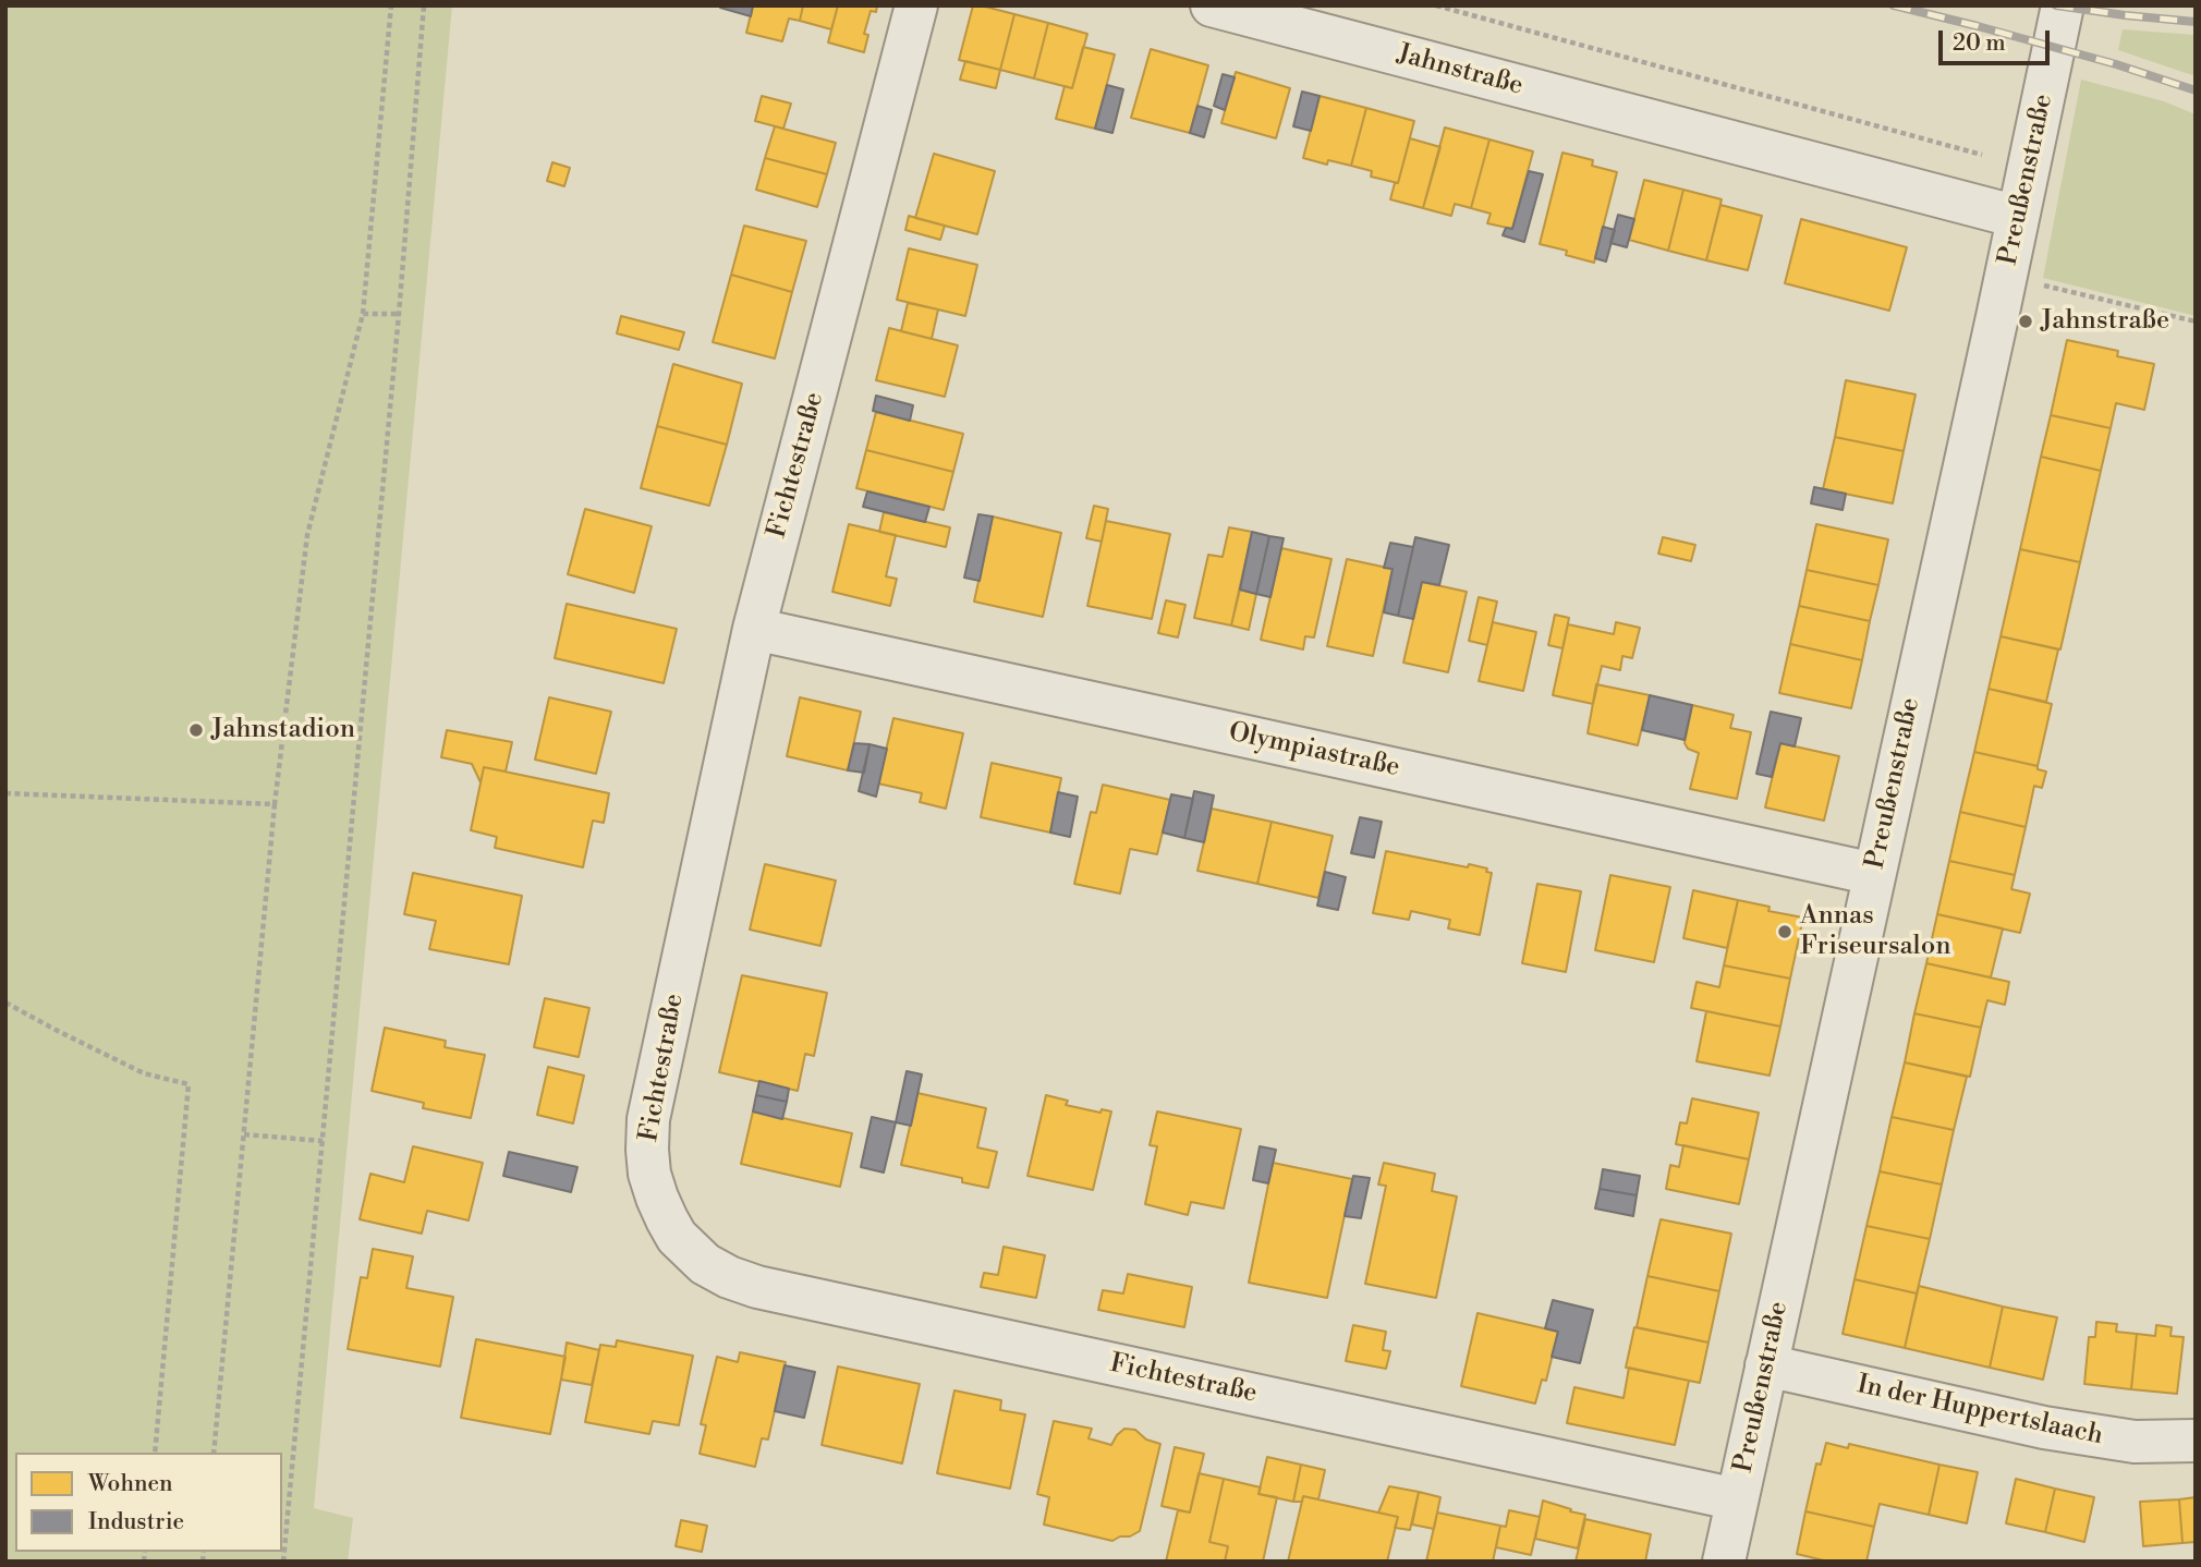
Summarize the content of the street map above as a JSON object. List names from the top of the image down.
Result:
{
  "streets": {
    "street": [
      "Jahnstraße",
      "Preußenstraße",
      "Fichtestraße",
      "Olympiastraße",
      "In der Huppertslaach"
    ]
  },
  "crossings": [
    ["Jahnstraße", "Preußenstraße"],
    ["Preußenstraße", "Fichtestraße"],
    ["Preußenstraße", "Olympiastraße"],
    ["Preußenstraße", "In der Huppertslaach"],
    ["Fichtestraße", "Olympiastraße"]
  ],
  "places": ["Jahnstraße", "Jahnstadion", "Annas Friseursalon"],
  "legend": ["Wohnen", "Industrie"],
  "scale_bar": "20 m"
}
